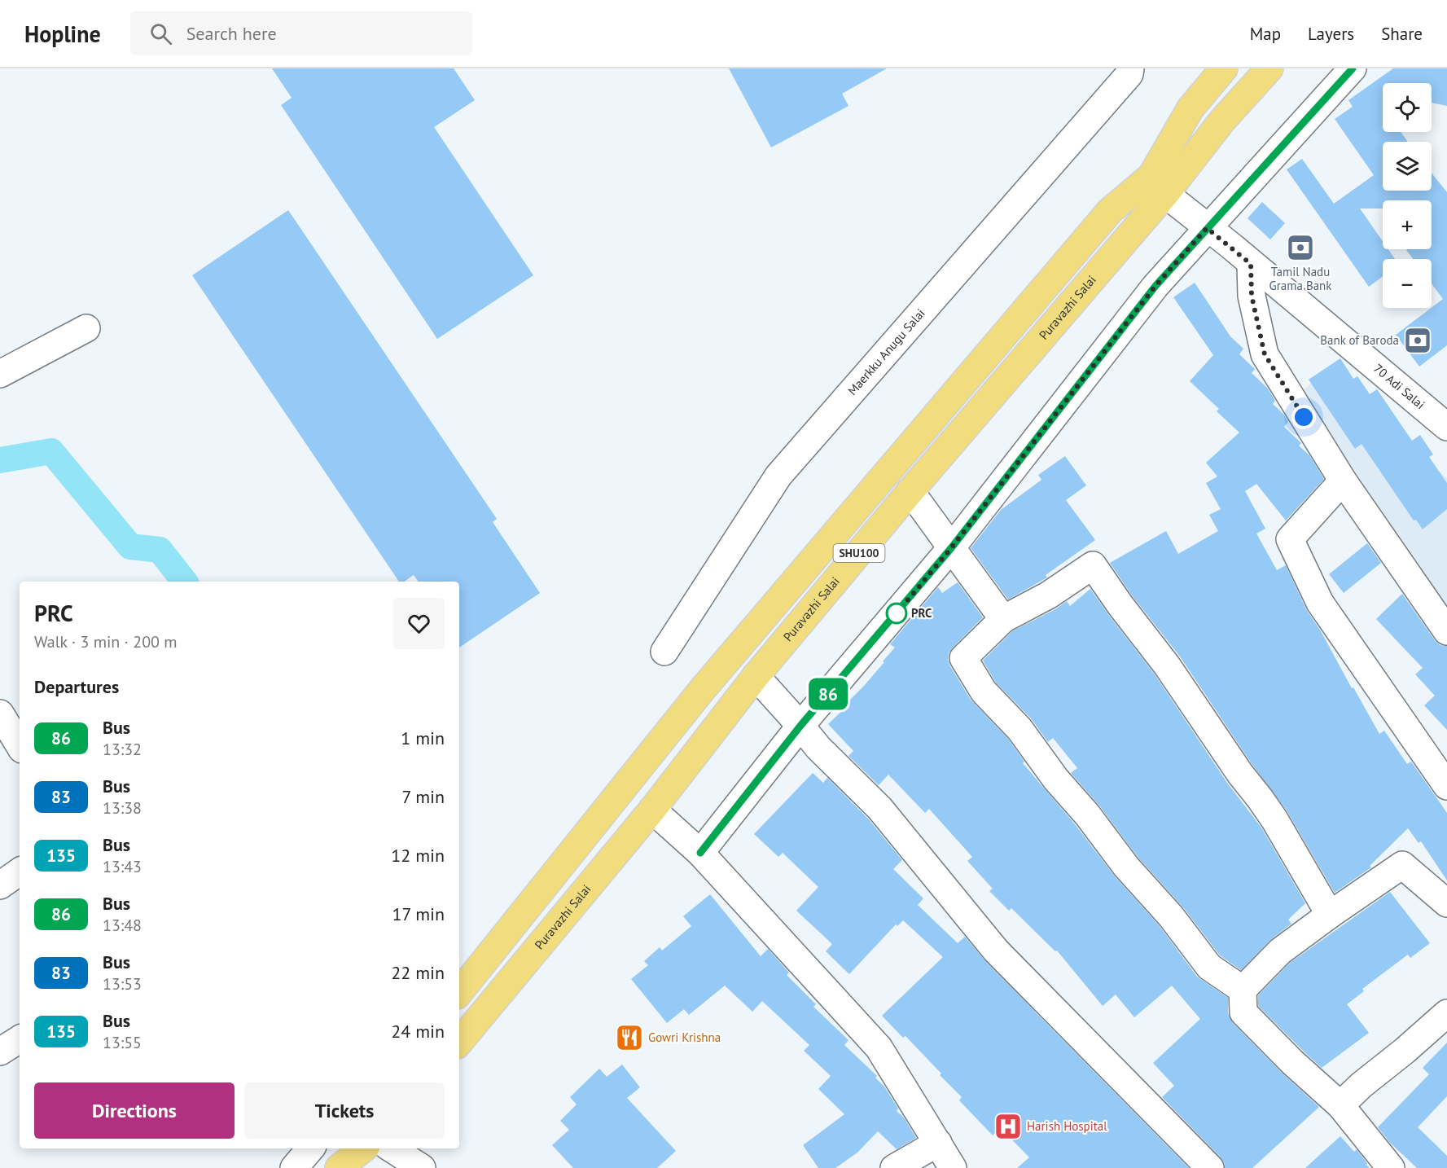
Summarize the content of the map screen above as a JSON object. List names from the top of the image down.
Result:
{
  "streets": {
    "main road": ["Puravazhi Salai", "SHU100"],
    "street": ["Maerkku Anugu Salai", "70 Adi Salai"]
  },
  "crossings": [
    ["Puravazhi Salai", "70 Adi Salai"]
  ],
  "places": {
    "bank": ["Tamil Nadu Grama Bank", "Bank of Baroda"],
    "other": ["PRC"],
    "restaurant": ["Gowri Krishna"],
    "hospital": ["Harish Hospital"]
  },
  "lines": ["bus line 86"],
  "page": {
    "header": "Hopline",
    "search": "Search here",
    "nav": ["Map", "Layers", "Share"],
    "on_map": "86",
    "map_buttons": ["+", "−"],
    "heading": [
      ["PRC", "Walk · 3 min · 200 m"],
      "Departures"
    ],
    "list": [
      {
        "mark": "86",
        "name": "Bus",
        "note": "13:32",
        "value": "1 min"
      },
      {
        "mark": "83",
        "name": "Bus",
        "note": "13:38",
        "value": "7 min"
      },
      {
        "mark": "135",
        "name": "Bus",
        "note": "13:43",
        "value": "12 min"
      },
      {
        "mark": "86",
        "name": "Bus",
        "note": "13:48",
        "value": "17 min"
      },
      {
        "mark": "83",
        "name": "Bus",
        "note": "13:53",
        "value": "22 min"
      },
      {
        "mark": "135",
        "name": "Bus",
        "note": "13:55",
        "value": "24 min"
      }
    ],
    "buttons": ["Directions", "Tickets"]
  }
}
